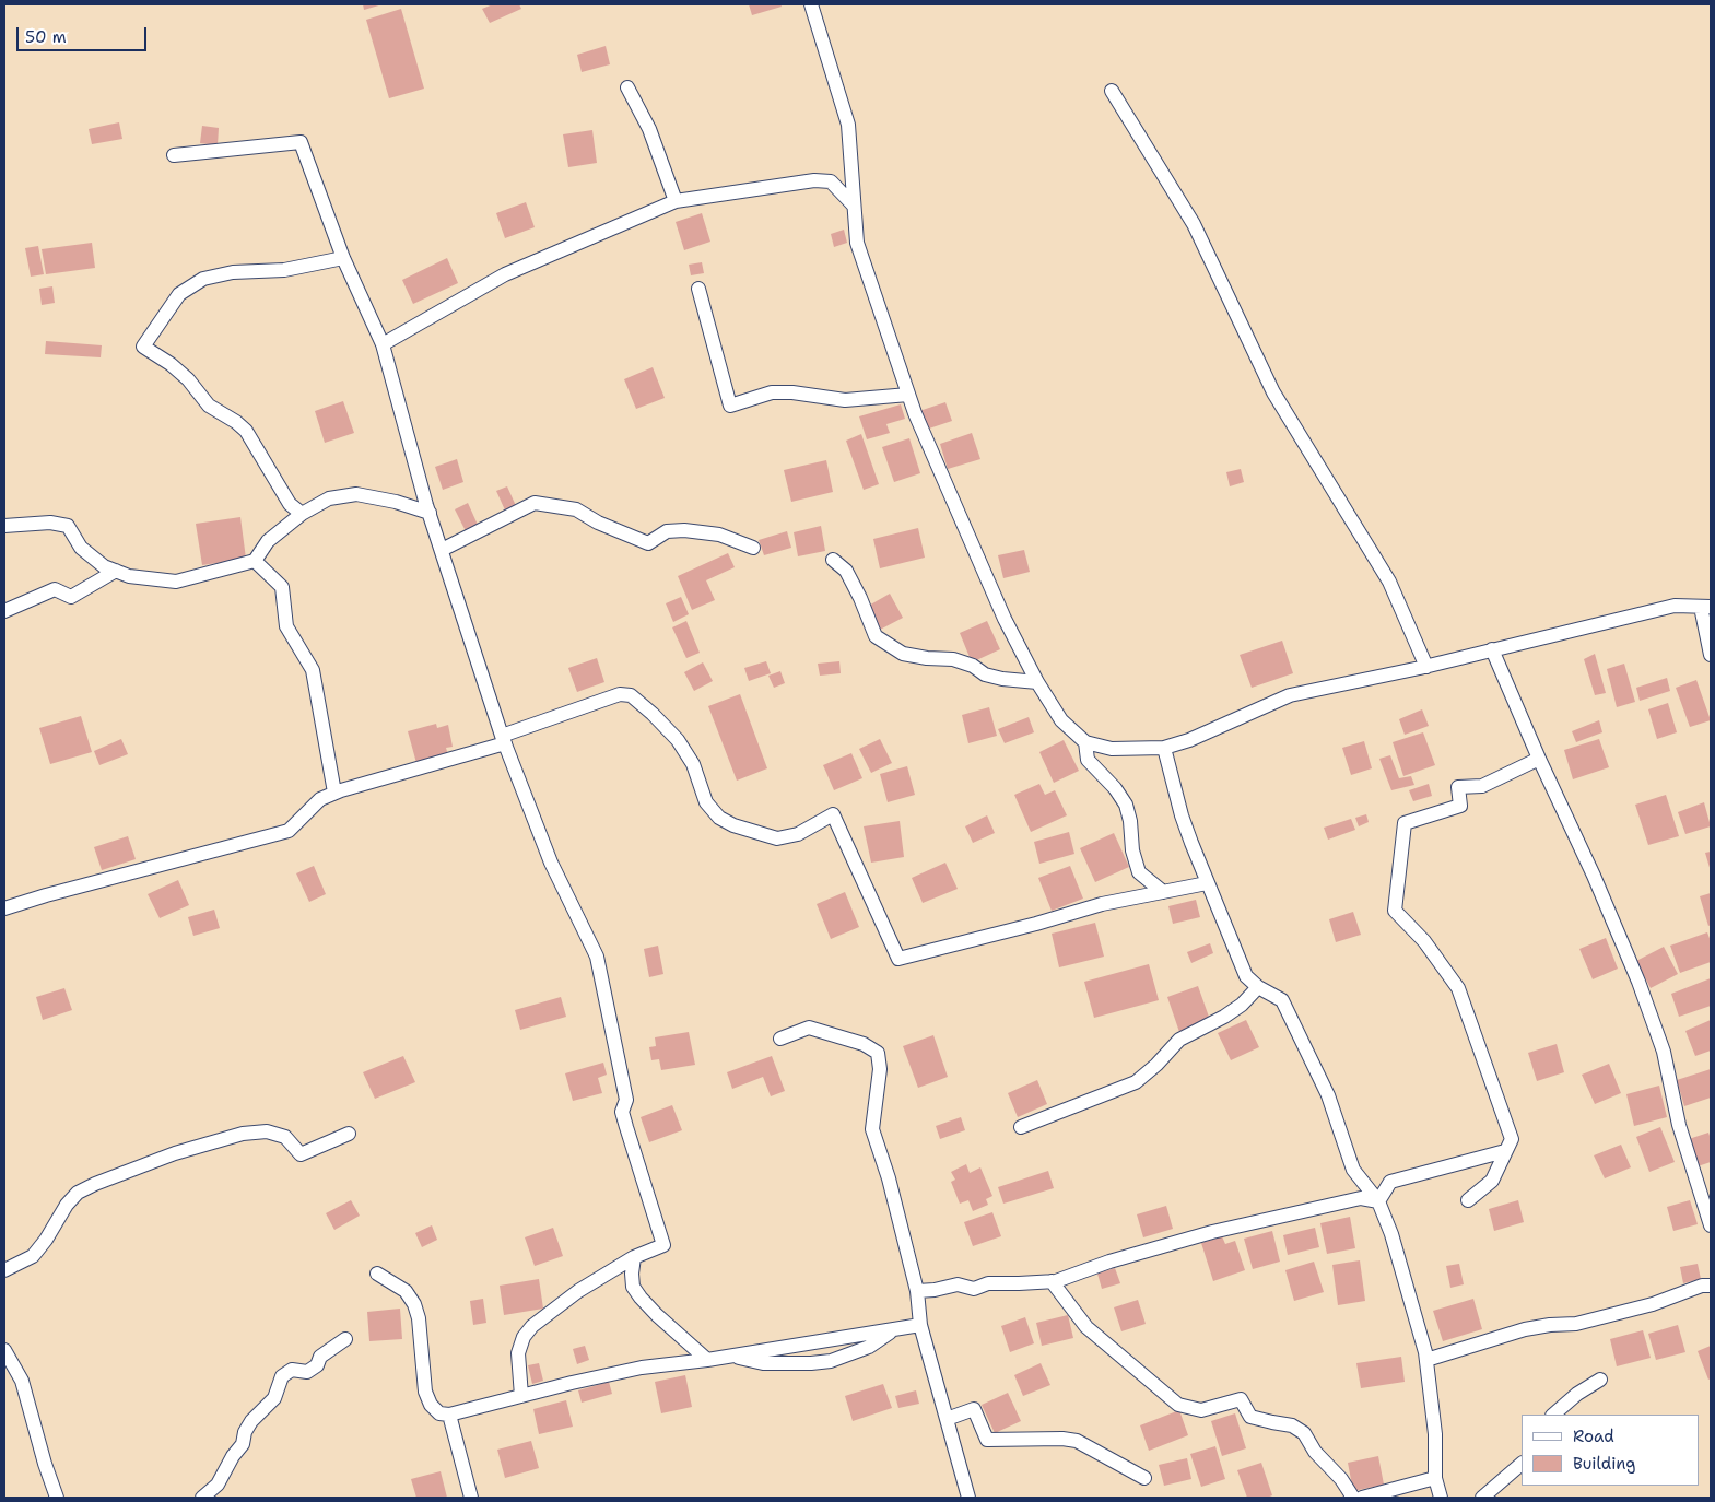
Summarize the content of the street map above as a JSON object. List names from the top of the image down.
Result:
{
  "legend": ["Road", "Building"],
  "scale_bar": "50 m"
}
